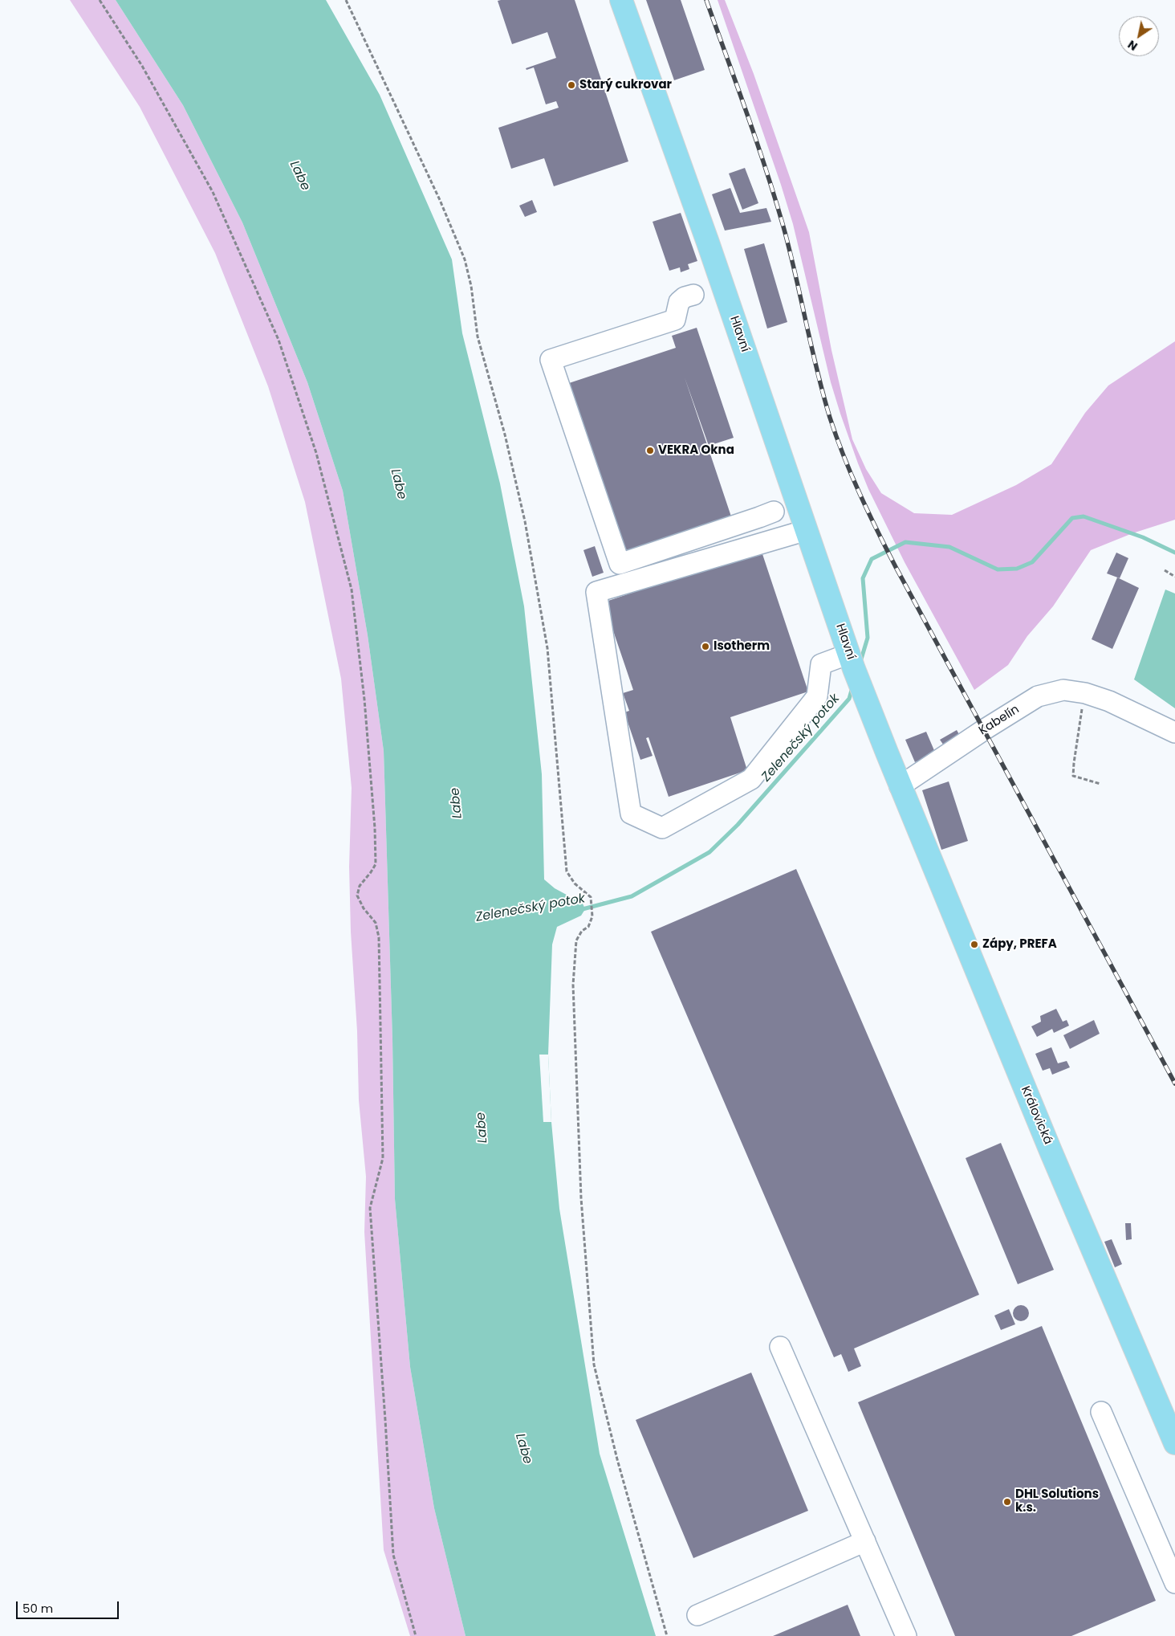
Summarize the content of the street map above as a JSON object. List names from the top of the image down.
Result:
{
  "streets": {
    "main road": ["Hlavní", "Královická"],
    "street": ["Kabelín"]
  },
  "crossings": [
    ["Hlavní", "Královická"],
    ["Kabelín", "Královická"]
  ],
  "water": ["Labe", "Zelenečský potok"],
  "places": [
    "Starý cukrovar",
    "VEKRA Okna",
    "Isotherm",
    "Zápy, PREFA",
    "DHL Solutions k.s."
  ],
  "scale_bar": "50 m",
  "north": "bottom left"
}
